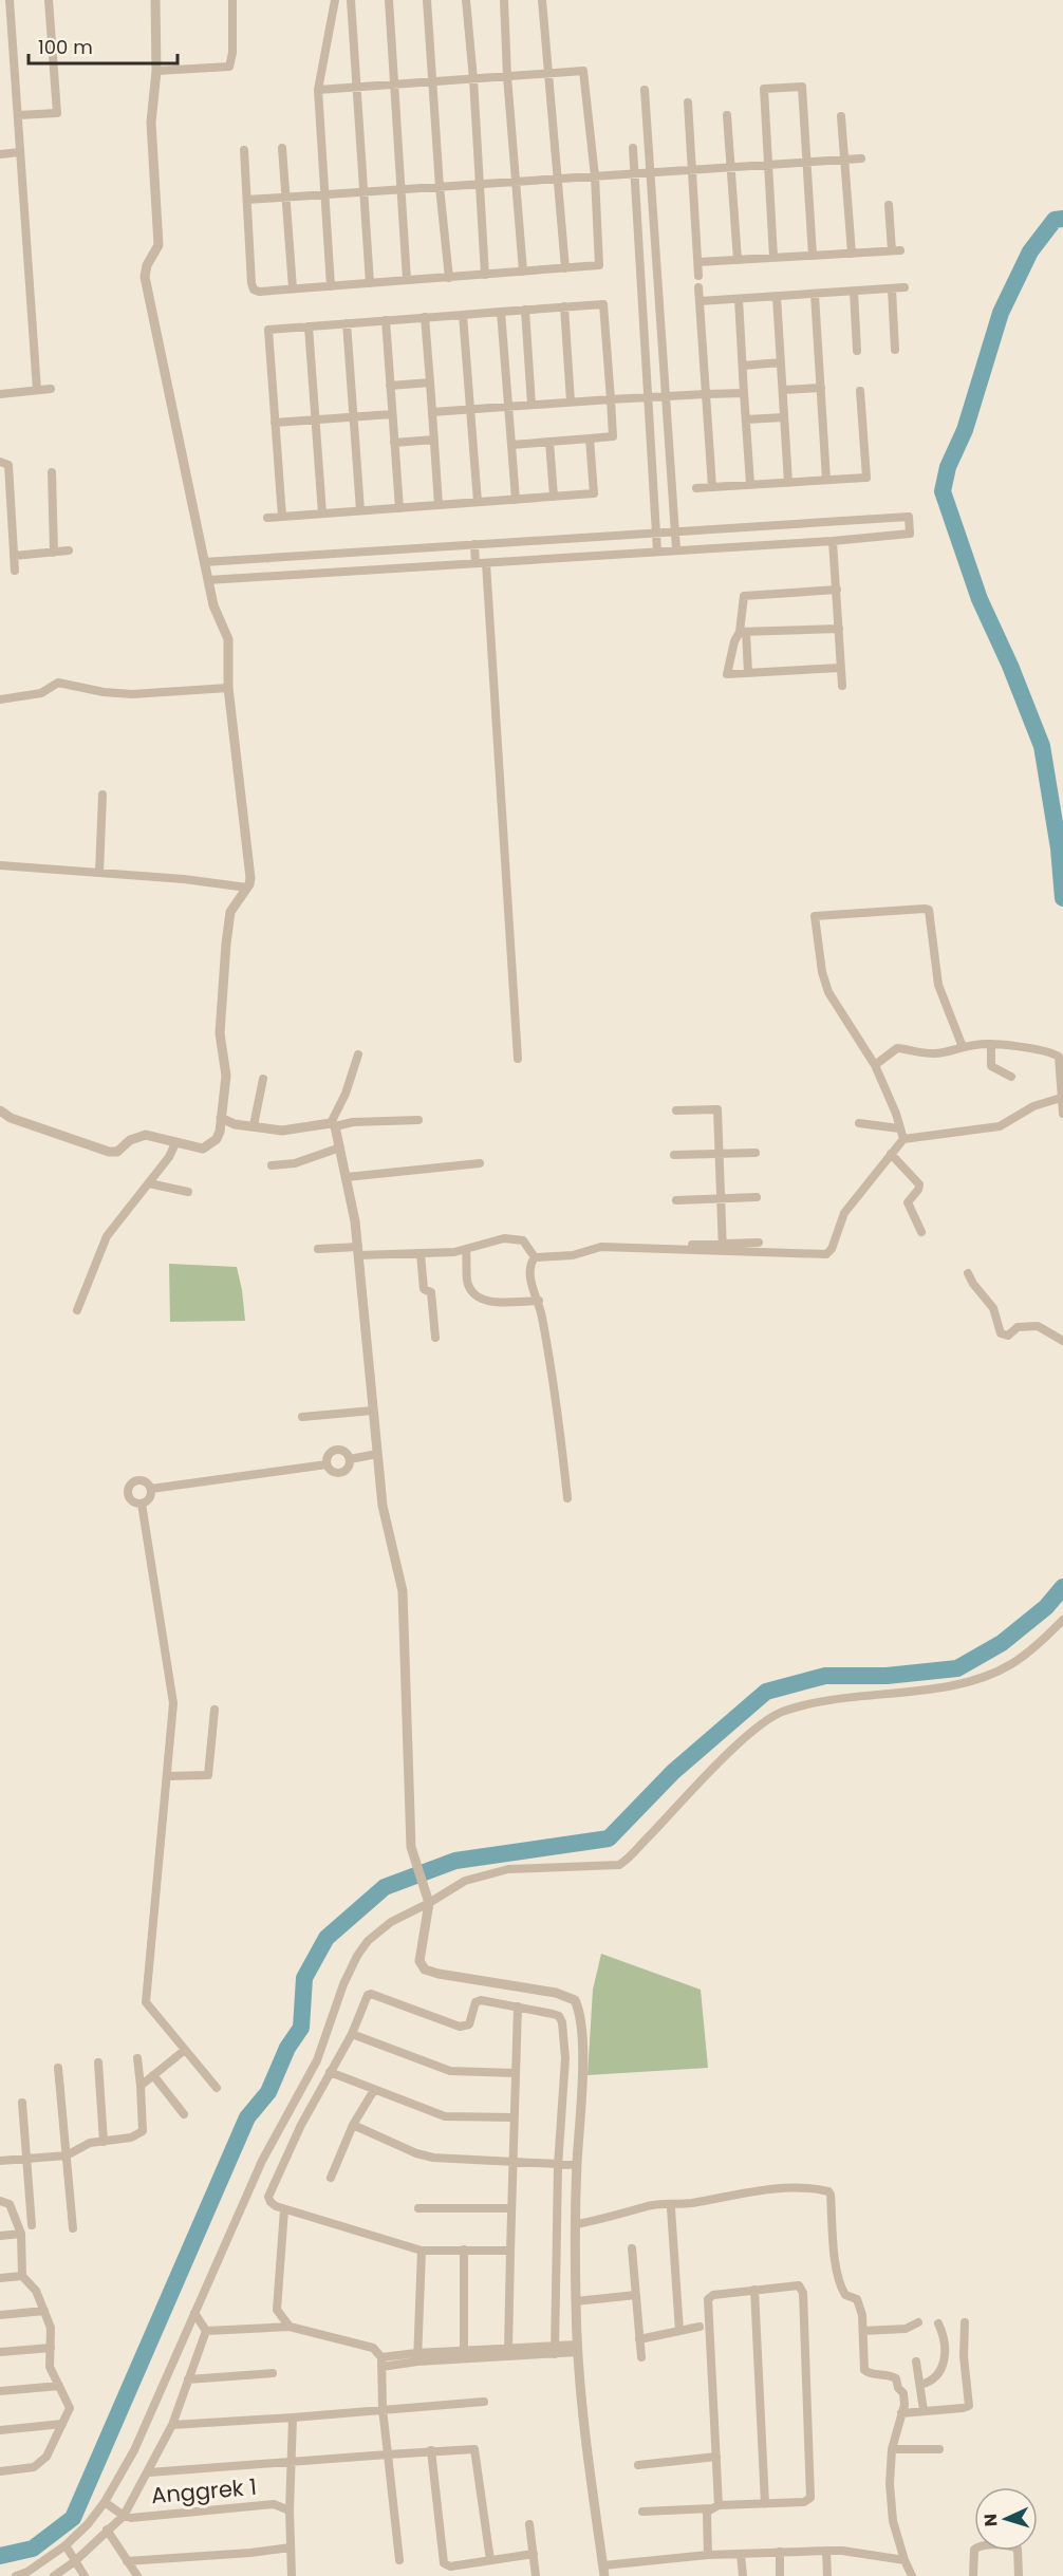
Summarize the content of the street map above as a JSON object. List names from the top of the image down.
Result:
{
  "streets": {
    "street": ["Anggrek 1"]
  },
  "scale_bar": "100 m",
  "north": "left"
}
